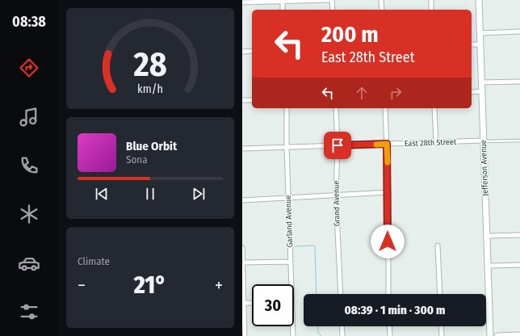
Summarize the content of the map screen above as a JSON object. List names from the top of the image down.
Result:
{
  "streets": {
    "main road": ["Jefferson Avenue"],
    "street": ["East 28th Street", "Grand Avenue", "Garland Avenue"]
  },
  "crossings": [
    ["East 28th Street", "Jefferson Avenue"],
    ["East 28th Street", "Grand Avenue"],
    ["East 28th Street", "Garland Avenue"]
  ],
  "page": {
    "tabs": "08:38",
    "turn": ["200 m", "East 28th Street"],
    "song": ["Blue Orbit", "Sona"],
    "tile": "Climate",
    "heat": ["−", "21°", "+"],
    "limit": "30",
    "trip": "08:39 · 1 min · 300 m",
    "gauge": ["28", "km/h"]
  }
}
